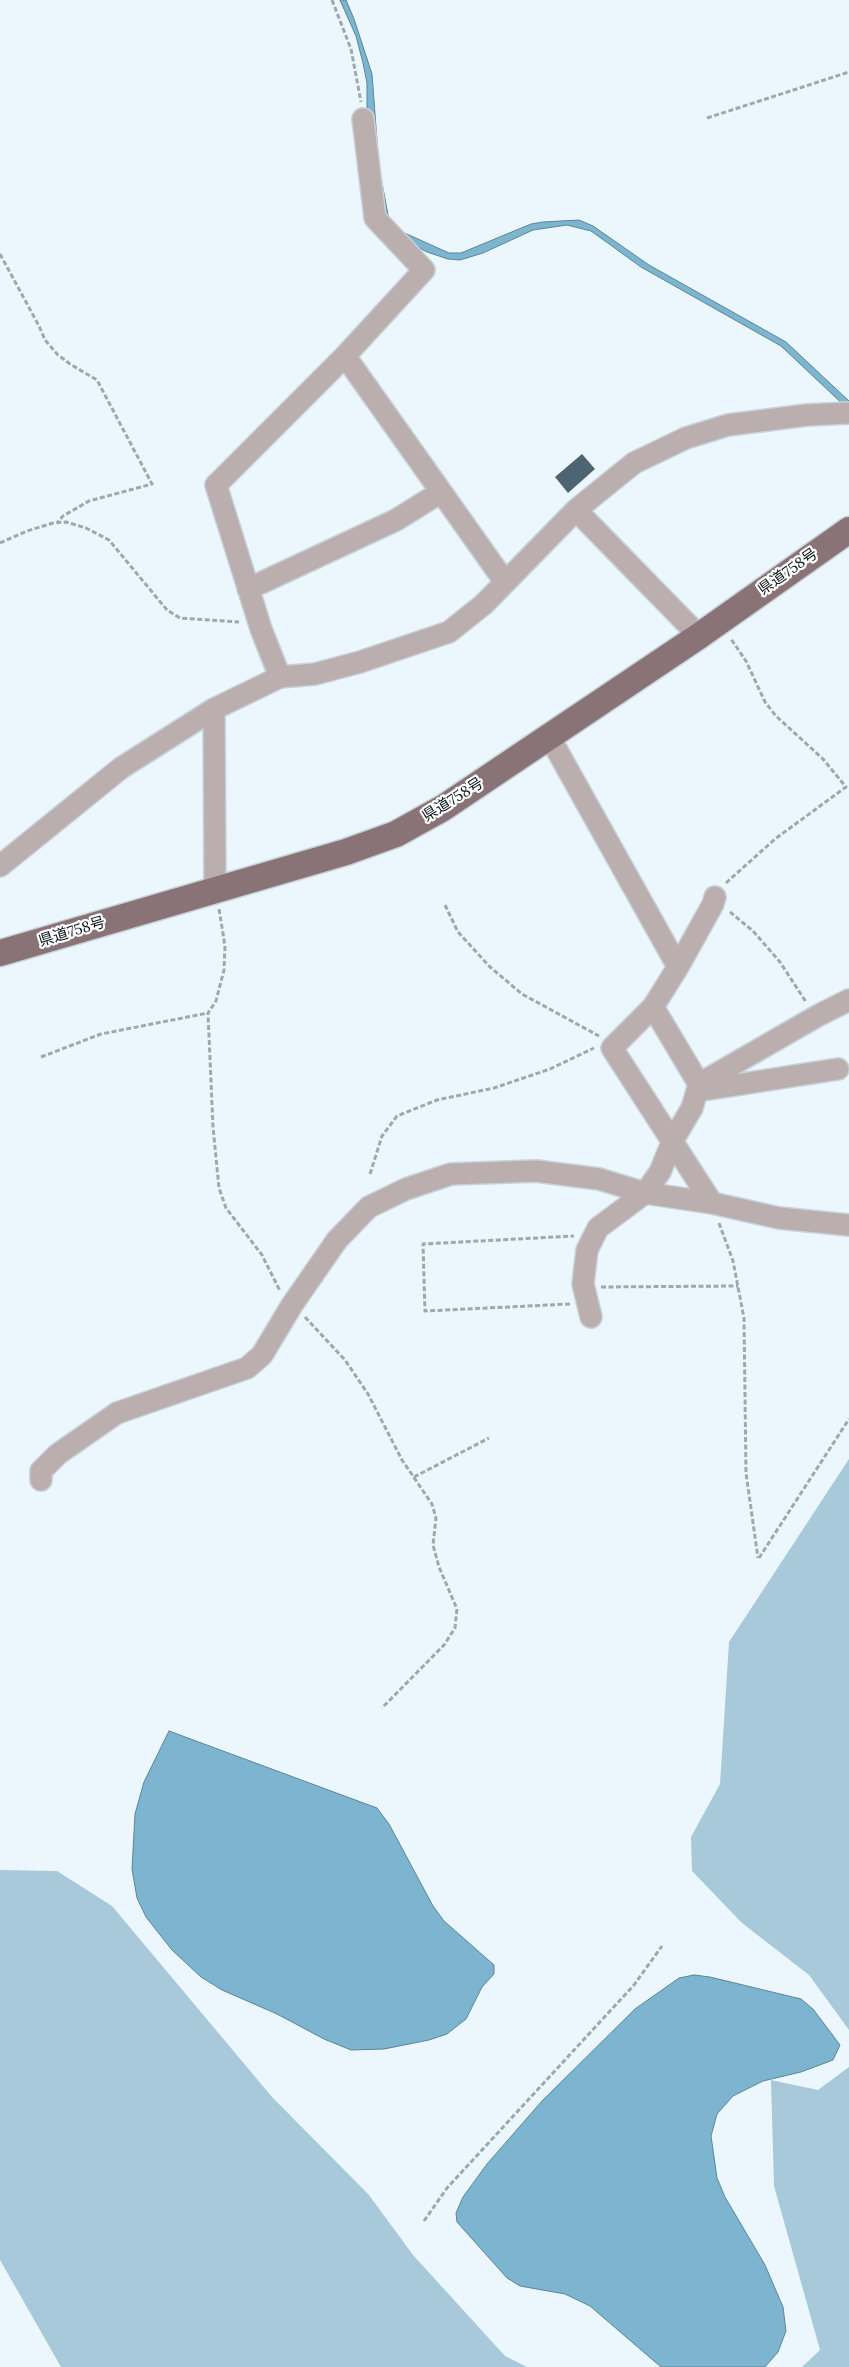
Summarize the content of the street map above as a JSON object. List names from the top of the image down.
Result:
{
  "streets": {
    "main road": ["県道758号"]
  }
}
